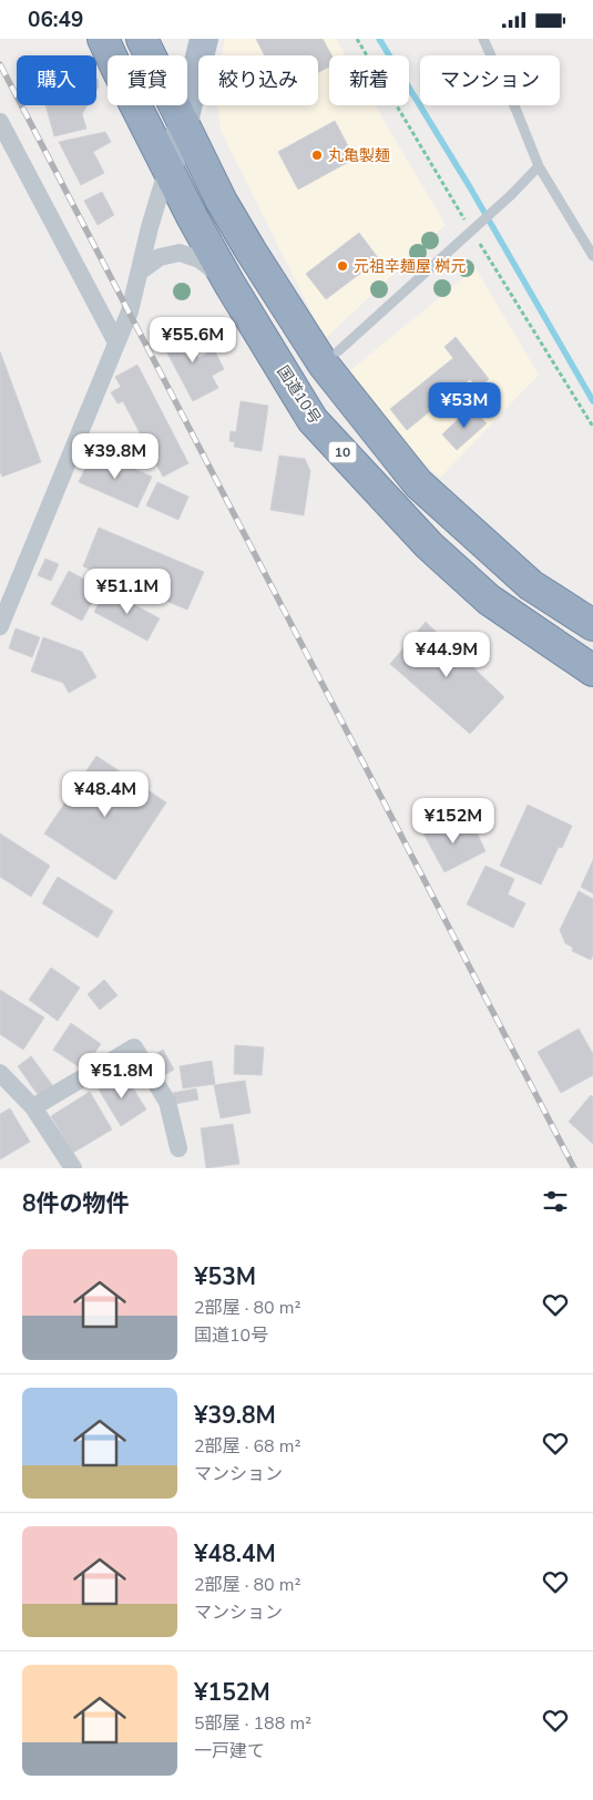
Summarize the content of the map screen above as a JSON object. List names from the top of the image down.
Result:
{
  "streets": {
    "highway": ["国道10号", "10"]
  },
  "places": ["丸亀製麺", "元祖辛麺屋 桝元"],
  "page": {
    "status": "06:49",
    "chip": [
      "購入",
      "賃貸",
      "絞り込み",
      "新着",
      "マンション"
    ],
    "price": [
      "¥55.6M",
      "¥53M",
      "¥39.8M",
      "¥51.1M",
      "¥44.9M",
      "¥48.4M",
      "¥152M",
      "¥51.8M"
    ],
    "heading": "8件の物件",
    "list": [
      {
        "name": "¥53M",
        "note": "2部屋 · 80 m² · 国道10号"
      },
      {
        "name": "¥39.8M",
        "note": "2部屋 · 68 m² · マンション"
      },
      {
        "name": "¥48.4M",
        "note": "2部屋 · 80 m² · マンション"
      },
      {
        "name": "¥152M",
        "note": "5部屋 · 188 m² · 一戸建て"
      }
    ]
  }
}
